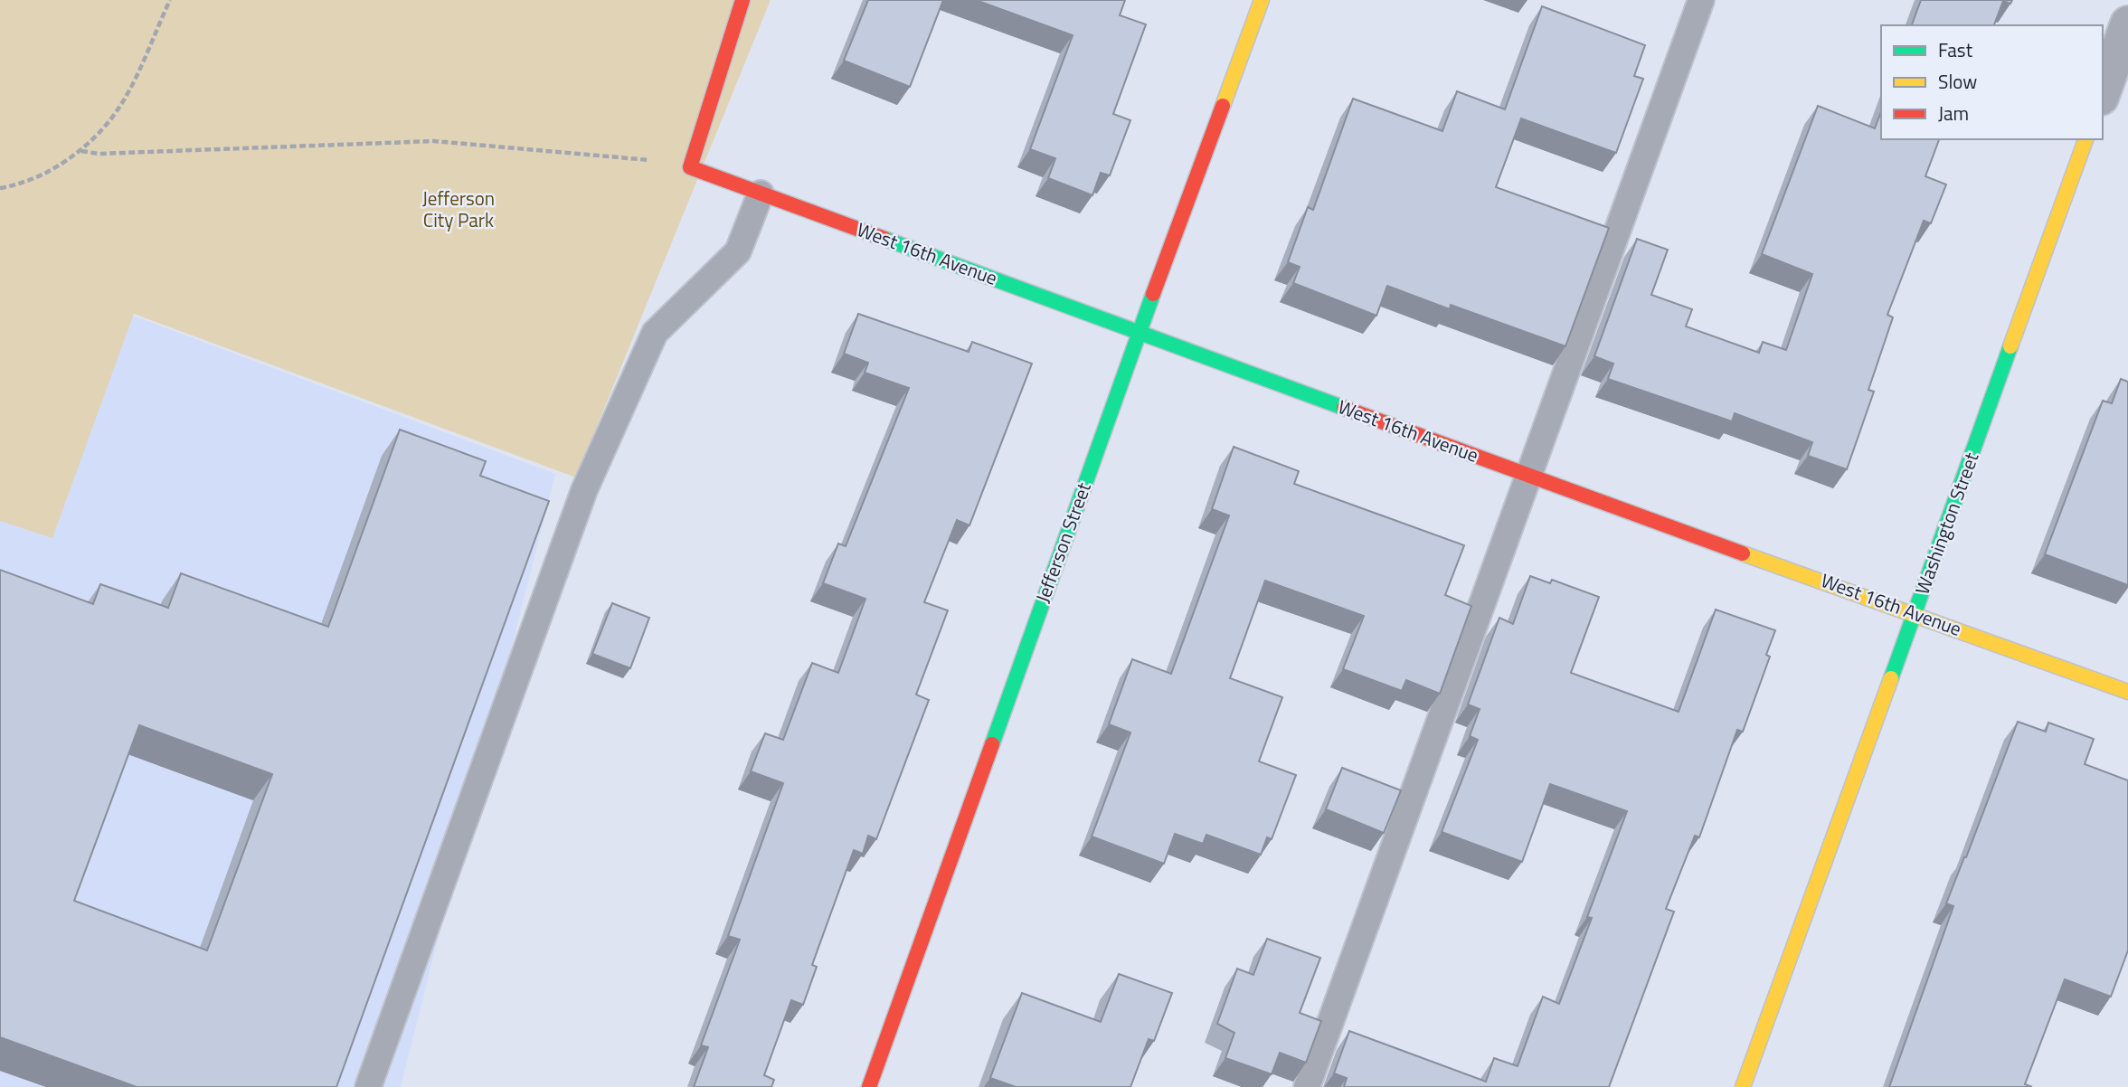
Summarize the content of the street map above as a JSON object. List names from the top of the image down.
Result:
{
  "streets": {
    "street": ["West 16th Avenue", "Washington Street", "Jefferson Street"]
  },
  "crossings": [
    ["West 16th Avenue", "Washington Street"],
    ["West 16th Avenue", "Jefferson Street"]
  ],
  "parks": ["Jefferson City Park"],
  "legend": ["Fast", "Slow", "Jam"]
}
